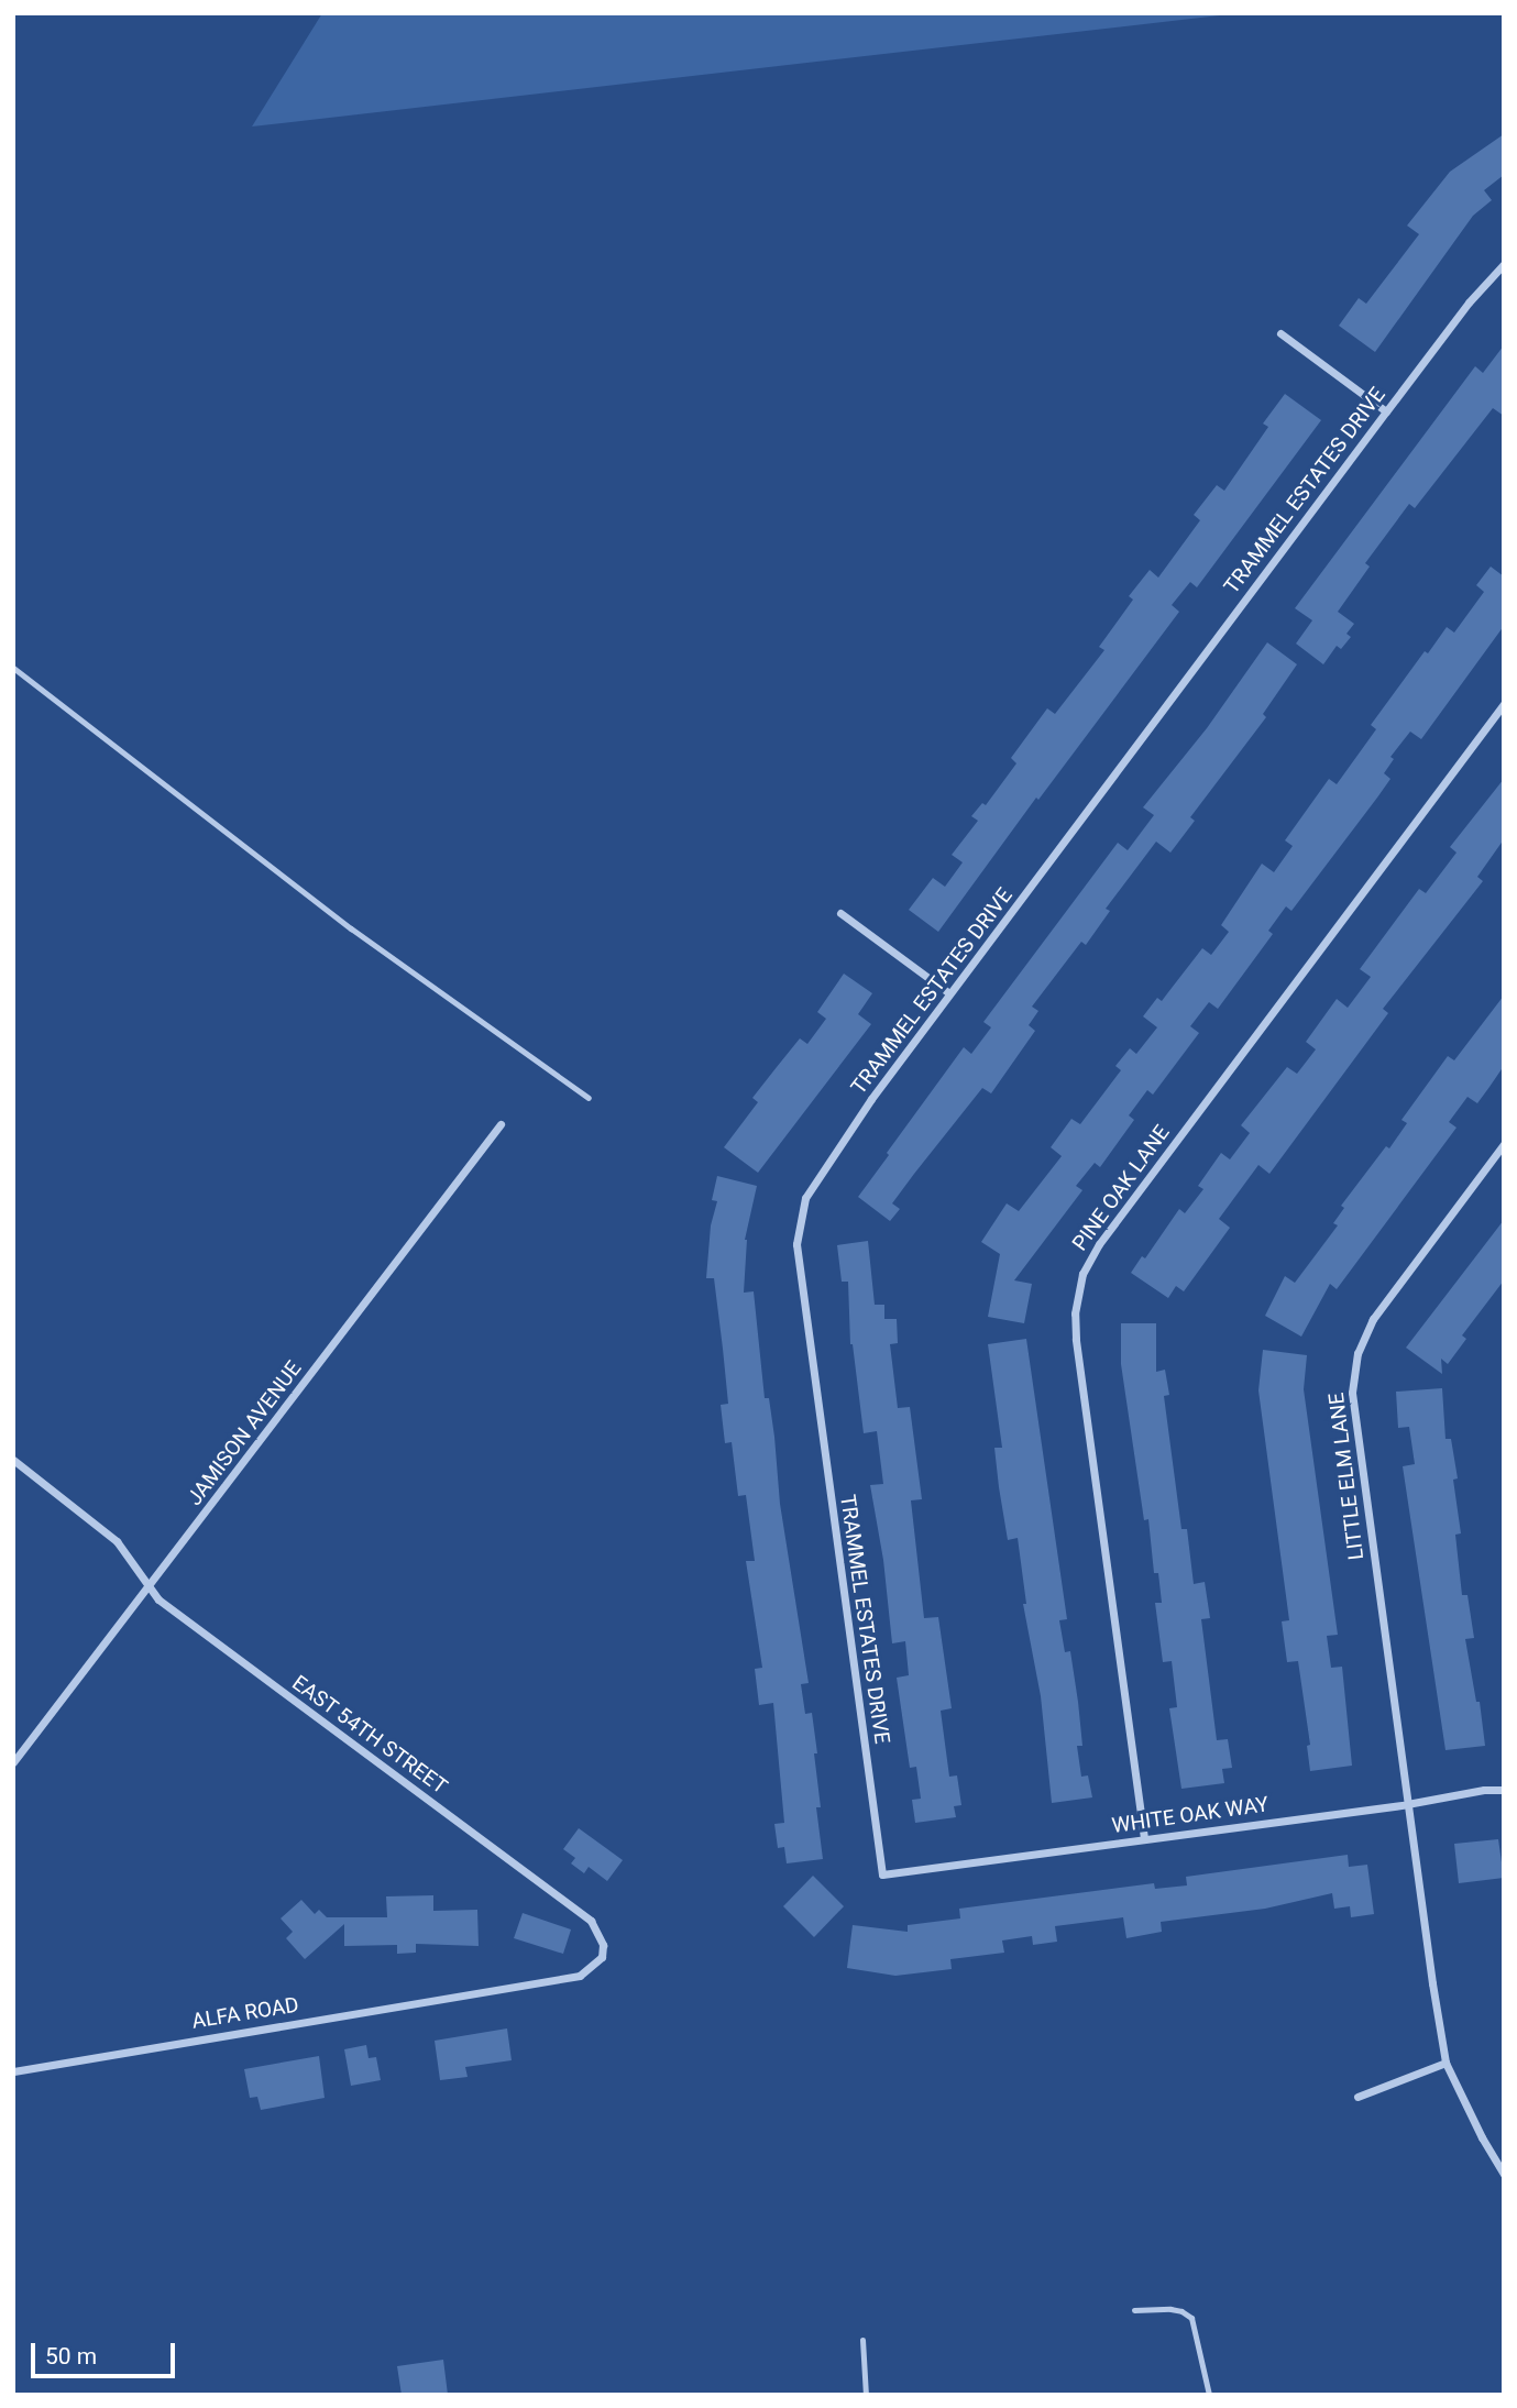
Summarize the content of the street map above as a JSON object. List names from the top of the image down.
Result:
{
  "streets": {
    "street": [
      "TRAMMEL ESTATES DRIVE",
      "PINE OAK LANE",
      "JAMISON AVENUE",
      "LITTLE ELM LANE",
      "EAST 54TH STREET",
      "WHITE OAK WAY",
      "ALFA ROAD"
    ]
  },
  "crossings": [
    ["TRAMMEL ESTATES DRIVE", "WHITE OAK WAY"],
    ["PINE OAK LANE", "WHITE OAK WAY"],
    ["JAMISON AVENUE", "EAST 54TH STREET"],
    ["LITTLE ELM LANE", "WHITE OAK WAY"],
    ["EAST 54TH STREET", "ALFA ROAD"]
  ],
  "scale_bar": "50 m"
}
